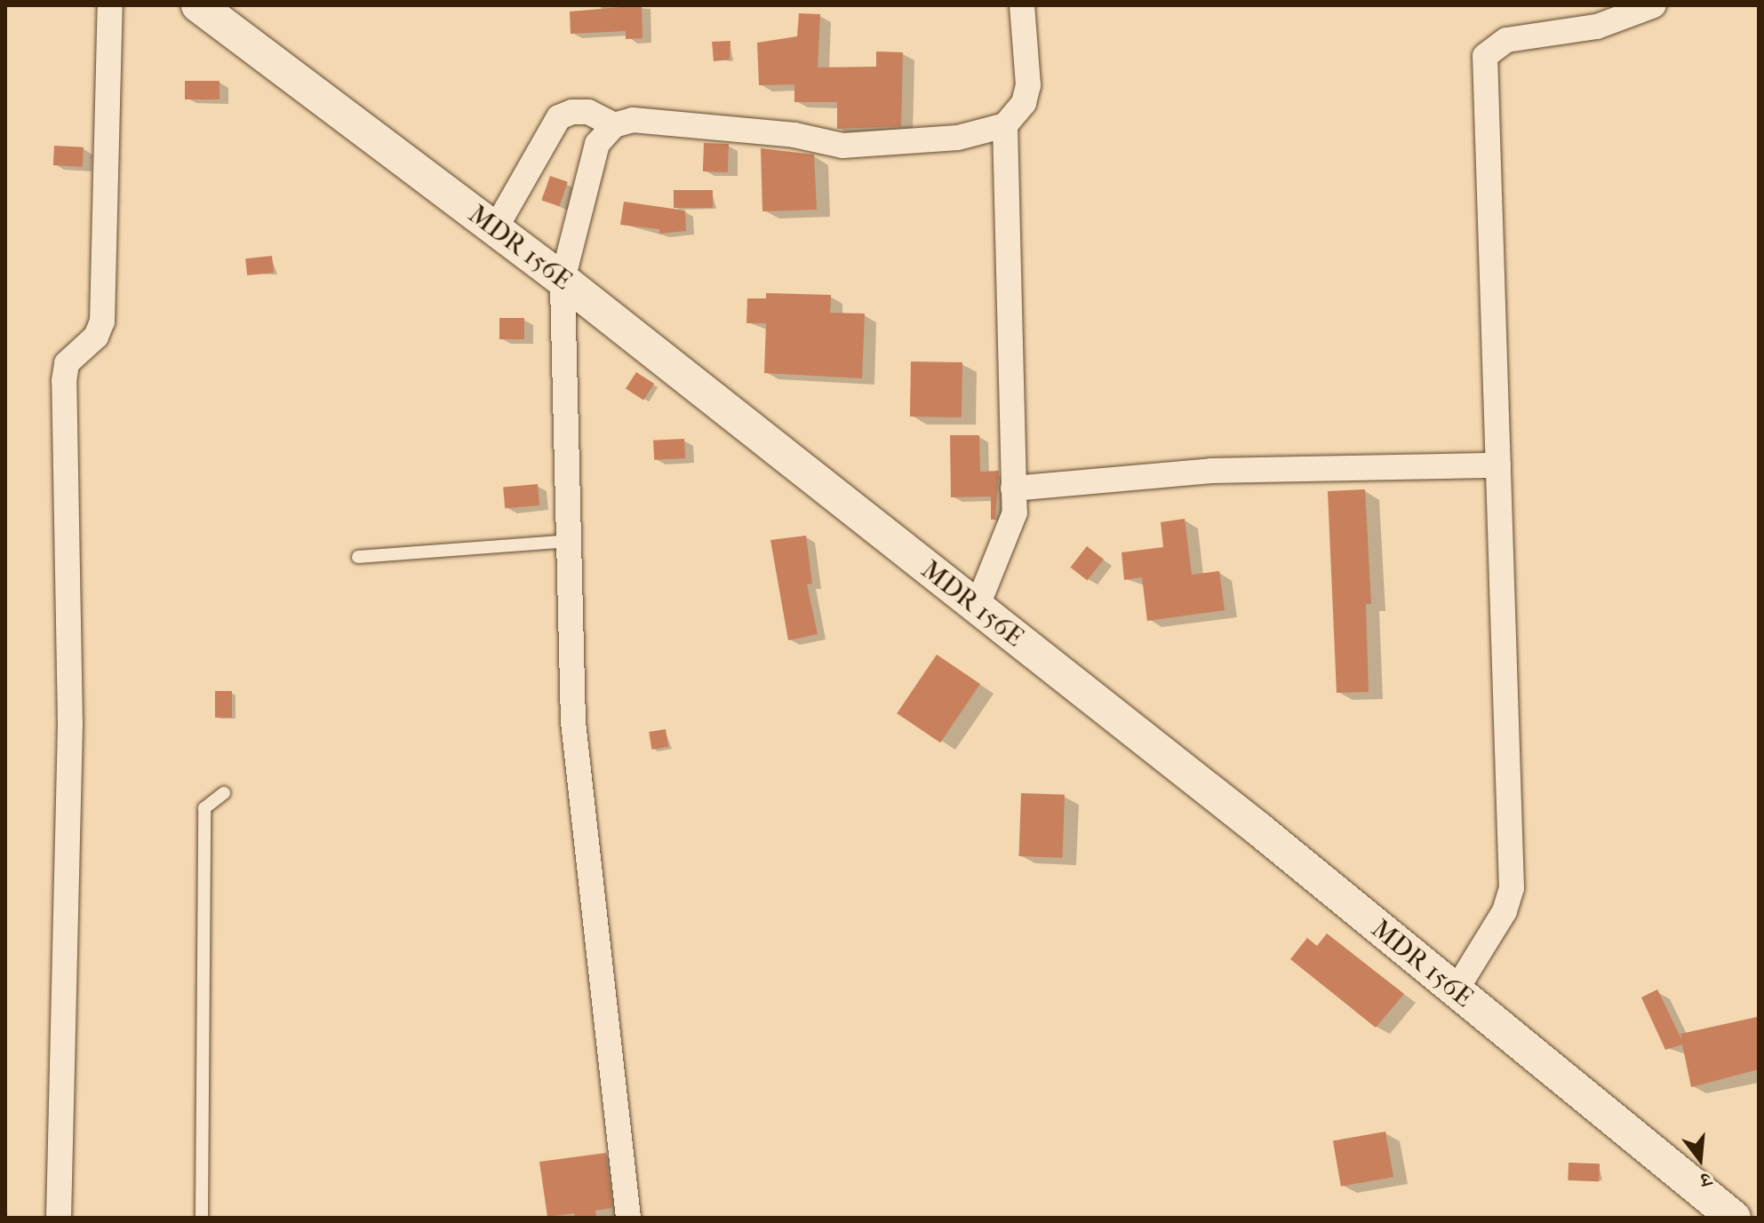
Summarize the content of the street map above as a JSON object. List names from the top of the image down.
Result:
{
  "streets": {
    "main road": ["MDR 156E"]
  },
  "north": "bottom"
}
